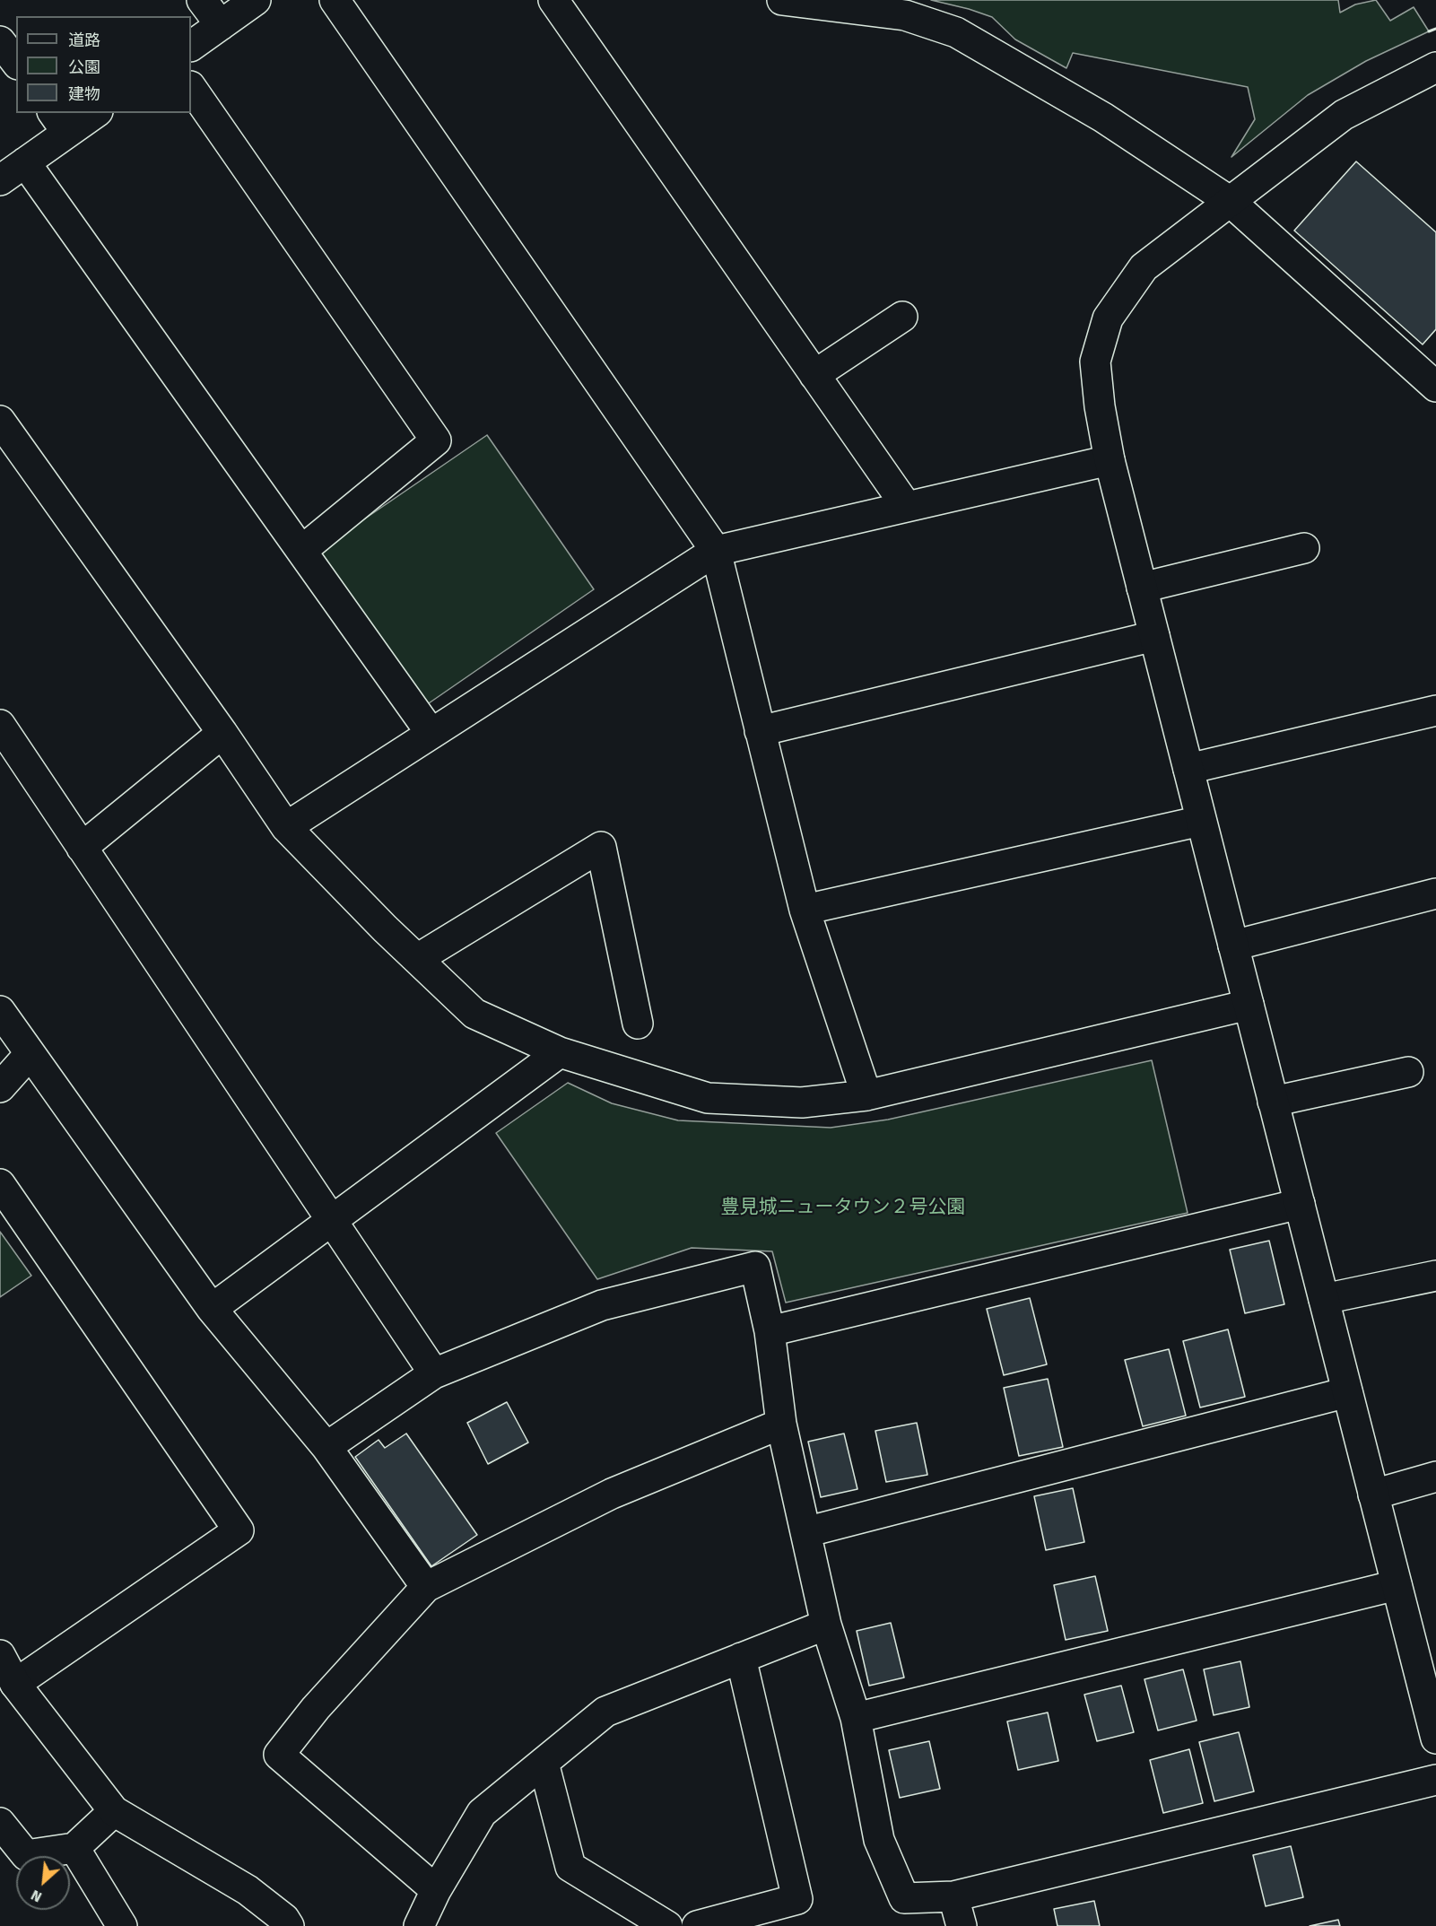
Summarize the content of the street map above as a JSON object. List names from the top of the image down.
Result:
{
  "parks": ["豊見城ニュータウン２号公園"],
  "legend": ["道路", "公園", "建物"],
  "north": "bottom left"
}
